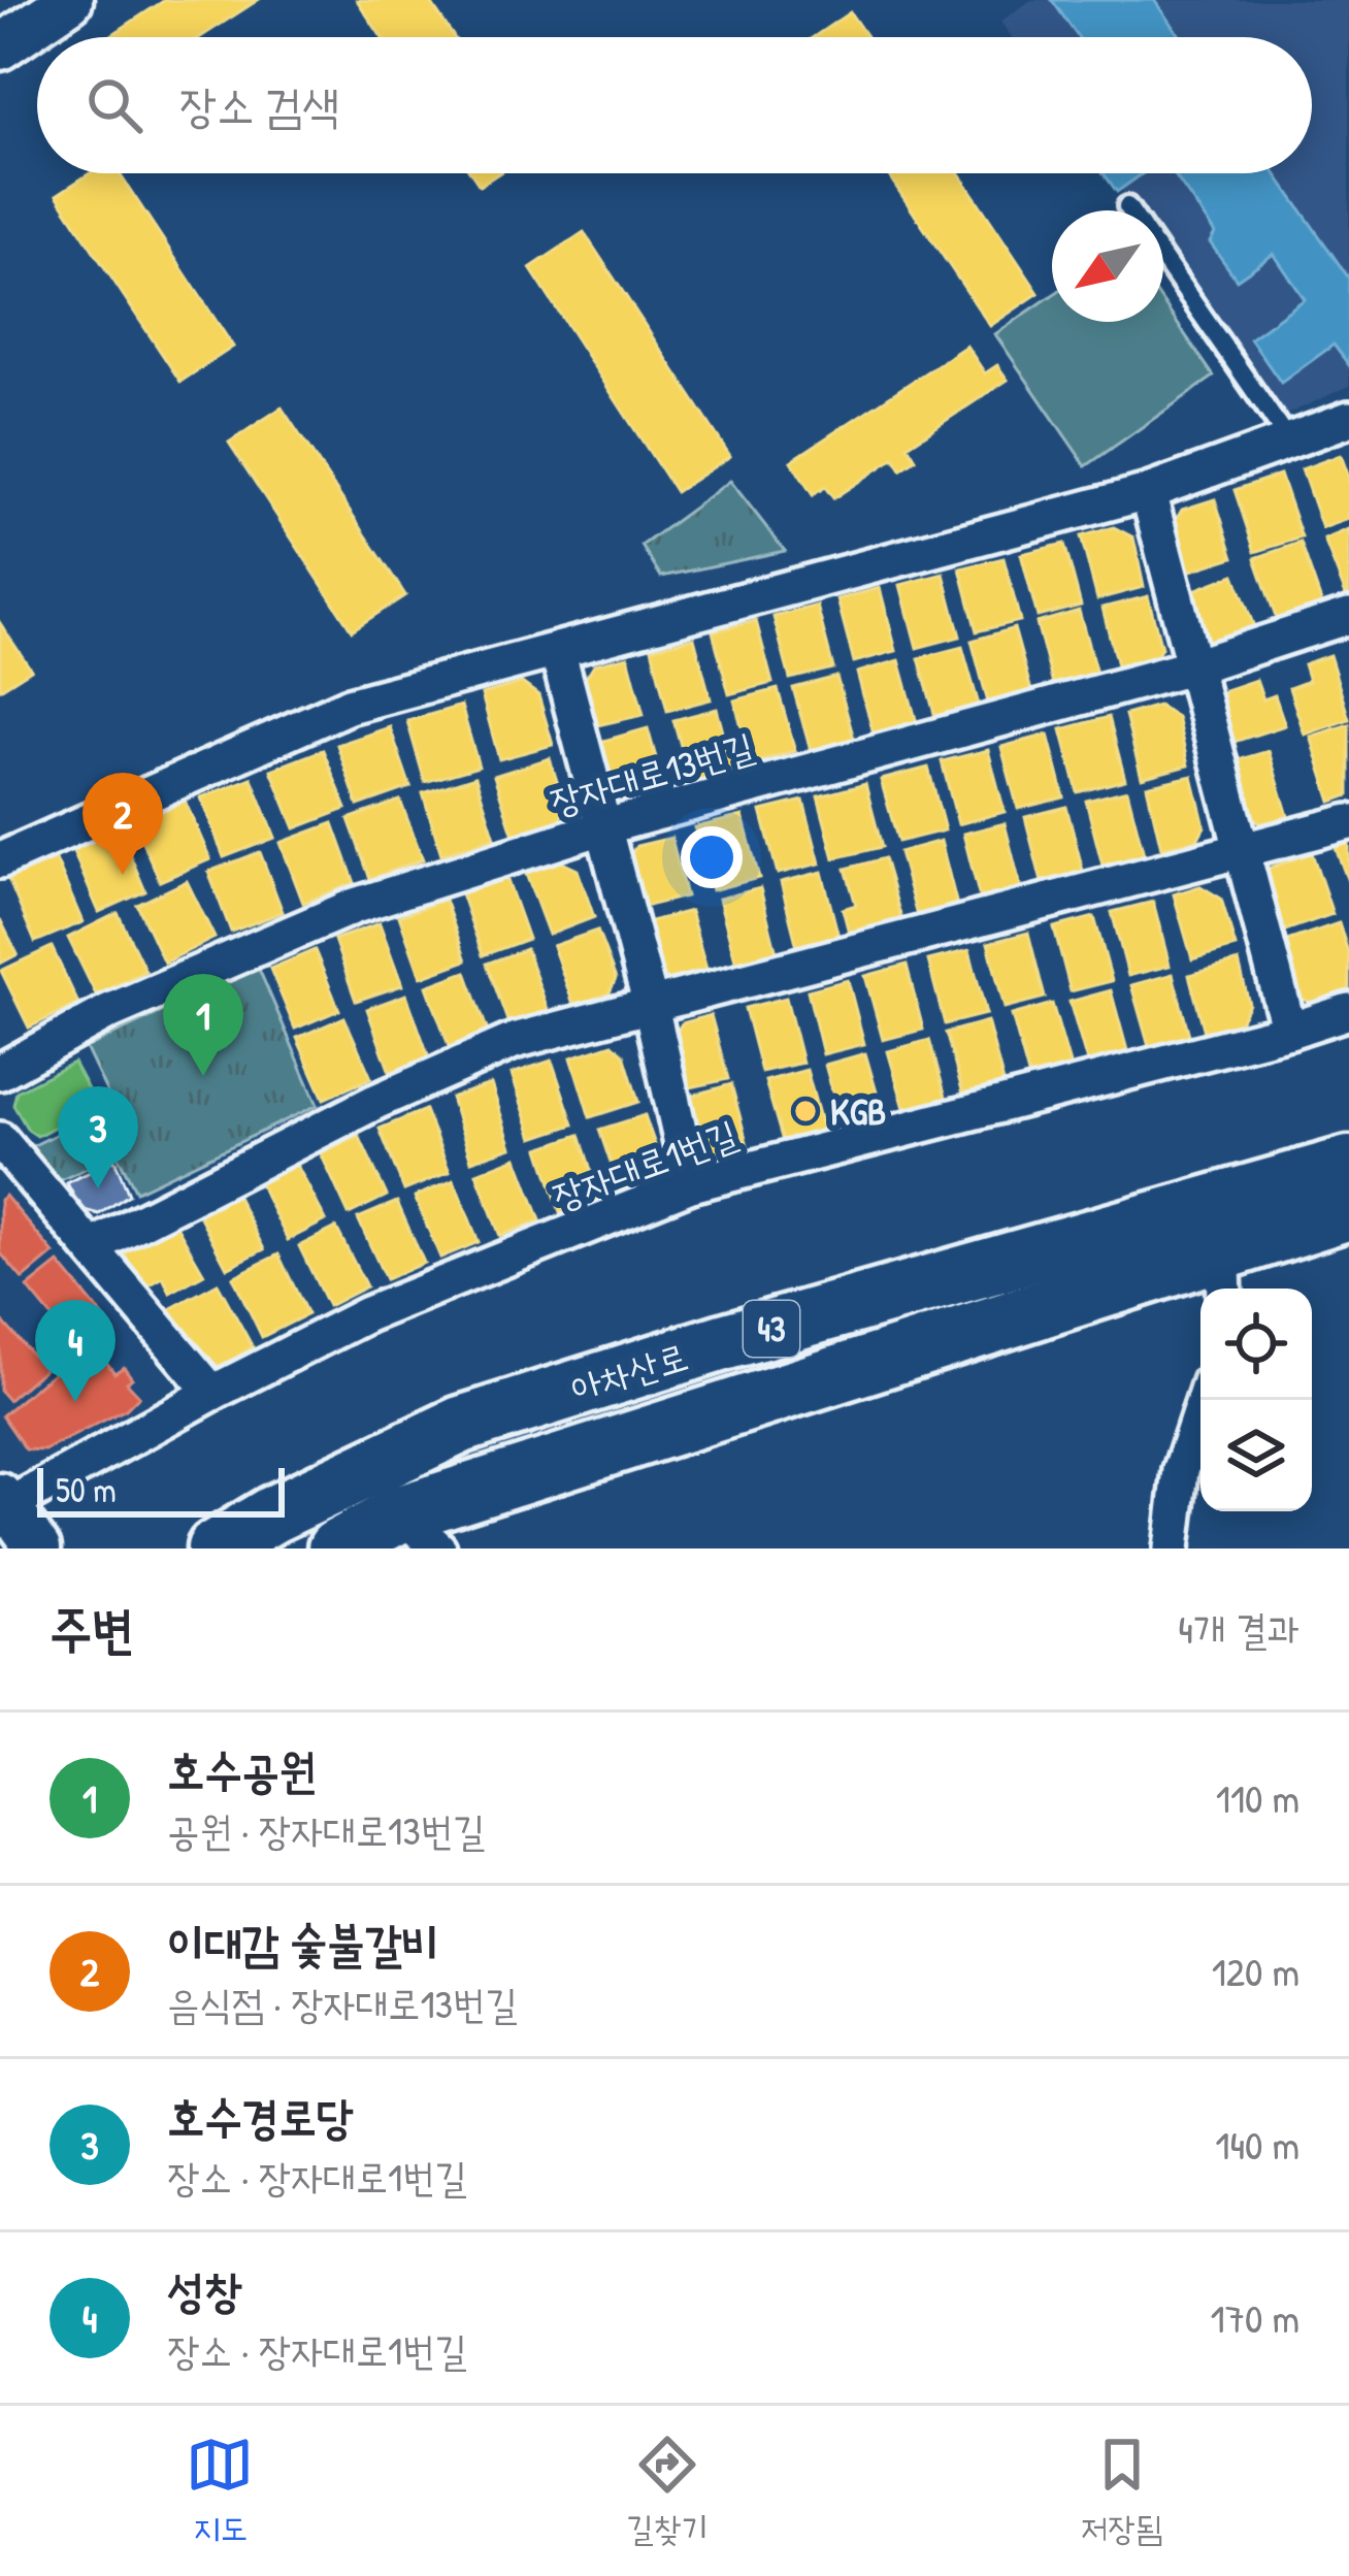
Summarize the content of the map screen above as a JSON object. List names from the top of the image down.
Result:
{
  "streets": {
    "main road": ["43", "아차산로"],
    "street": ["장자대로13번길", "장자대로1번길"]
  },
  "places": ["KGB"],
  "scale_bar": "50 m",
  "north": "bottom left",
  "page": {
    "search": "장소 검색",
    "pins": [
      "2",
      "1",
      "3",
      "4"
    ],
    "scale": "50 m",
    "heading": ["주변", "4개 결과"],
    "list": [
      {
        "mark": "1",
        "name": "호수공원",
        "note": "공원 · 장자대로13번길",
        "value": "110 m"
      },
      {
        "mark": "2",
        "name": "이대감 숯불갈비",
        "note": "음식점 · 장자대로13번길",
        "value": "120 m"
      },
      {
        "mark": "3",
        "name": "호수경로당",
        "note": "장소 · 장자대로1번길",
        "value": "140 m"
      },
      {
        "mark": "4",
        "name": "성창",
        "note": "장소 · 장자대로1번길",
        "value": "170 m"
      }
    ],
    "nav": ["지도", "길찾기", "저장됨"]
  }
}
